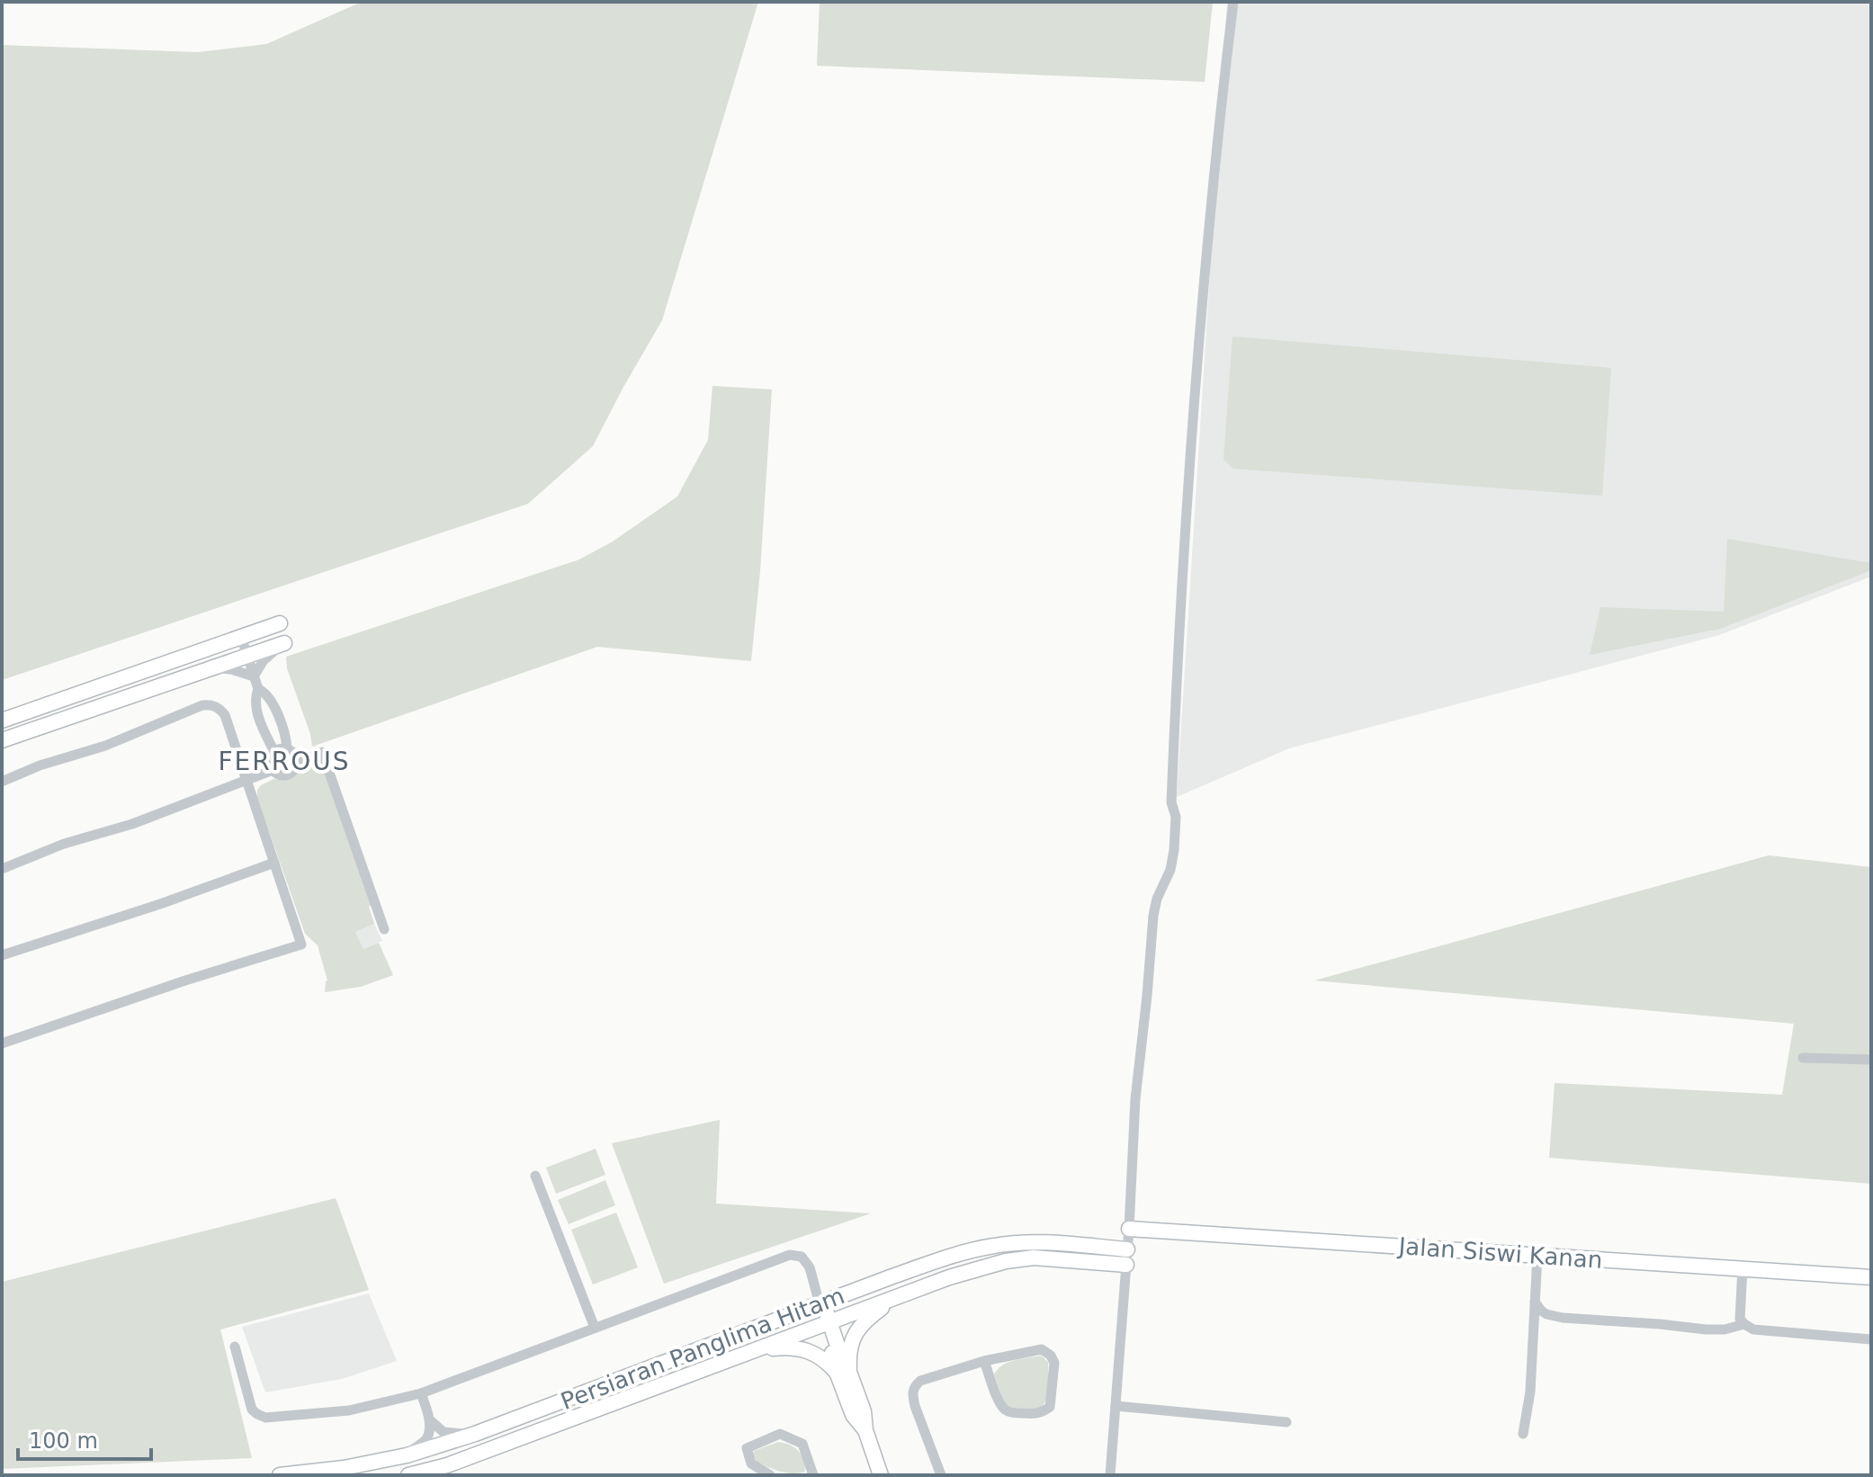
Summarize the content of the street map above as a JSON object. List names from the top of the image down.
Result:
{
  "streets": {
    "main road": ["Jalan Siswi Kanan", "Persiaran Panglima Hitam"]
  },
  "districts": ["FERROUS"],
  "scale_bar": "100 m"
}
